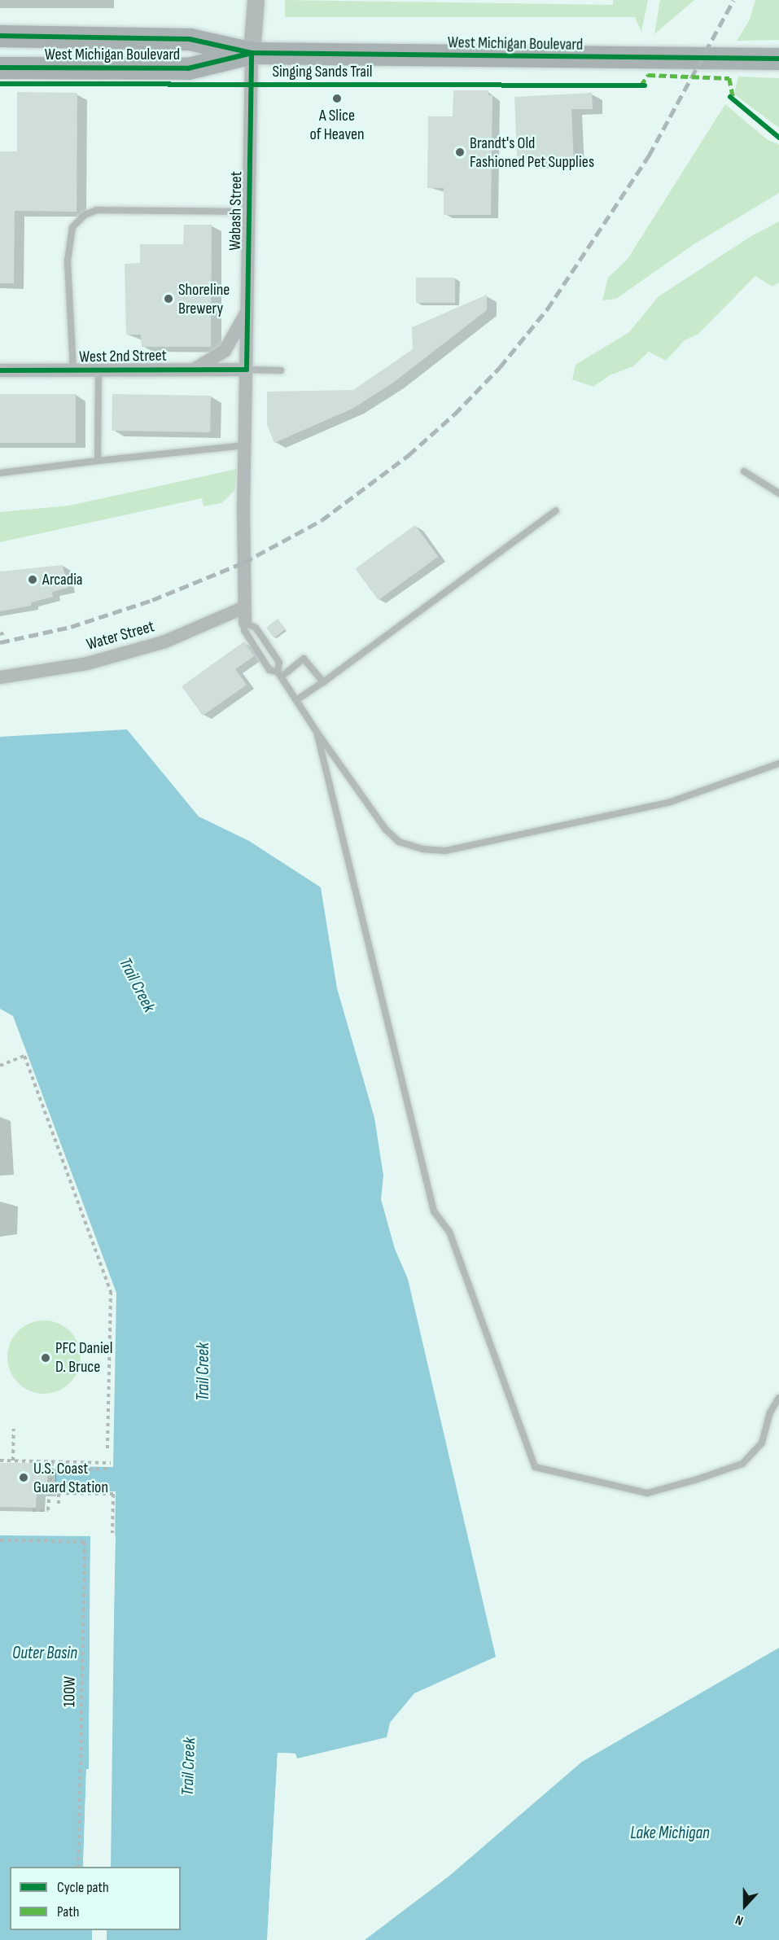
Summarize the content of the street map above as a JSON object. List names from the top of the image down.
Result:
{
  "streets": {
    "main road": ["West Michigan Boulevard"],
    "street": ["Wabash Street", "West 2nd Street", "Water Street"],
    "path": ["100W"],
    "cycle path": ["Singing Sands Trail"]
  },
  "crossings": [
    ["West Michigan Boulevard", "Wabash Street"],
    ["Wabash Street", "West 2nd Street"],
    ["Wabash Street", "Water Street"]
  ],
  "water": ["Trail Creek", "Outer Basin", "Lake Michigan"],
  "places": [
    "A Slice of Heaven",
    "Brandt's Old Fashioned Pet Supplies",
    "Shoreline Brewery",
    "Arcadia",
    "PFC Daniel D. Bruce",
    "U.S. Coast Guard Station"
  ],
  "legend": ["Cycle path", "Path"],
  "north": "bottom"
}
